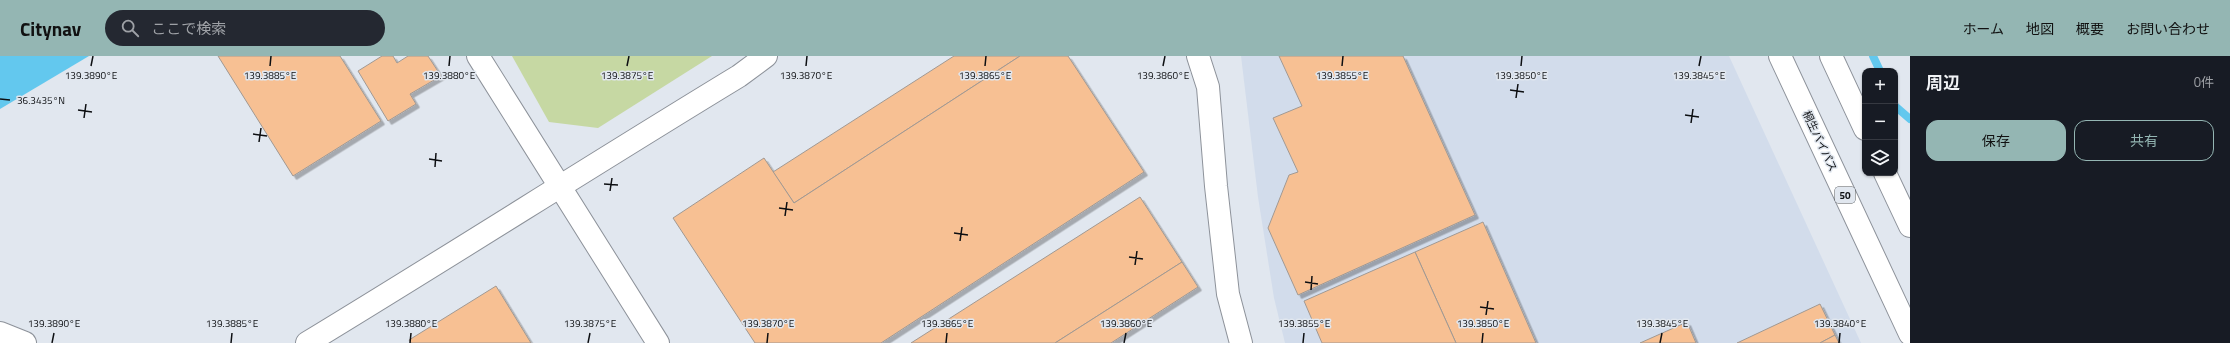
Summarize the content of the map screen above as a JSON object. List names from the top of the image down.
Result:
{
  "streets": {
    "main road": ["桐生バイパス", "50"]
  },
  "page": {
    "header": "Citynav",
    "search": "ここで検索",
    "nav": [
      "ホーム",
      "地図",
      "概要",
      "お問い合わせ"
    ],
    "heading": ["周辺", "0件"],
    "map_buttons": ["+", "−"],
    "buttons": ["保存", "共有"]
  },
  "coordinates": [
    "139.3890°E",
    "139.3885°E",
    "139.3880°E",
    "139.3875°E",
    "139.3870°E",
    "139.3865°E",
    "139.3860°E",
    "139.3855°E",
    "139.3850°E",
    "139.3845°E",
    "36.3435°N",
    "139.3840°E"
  ]
}
